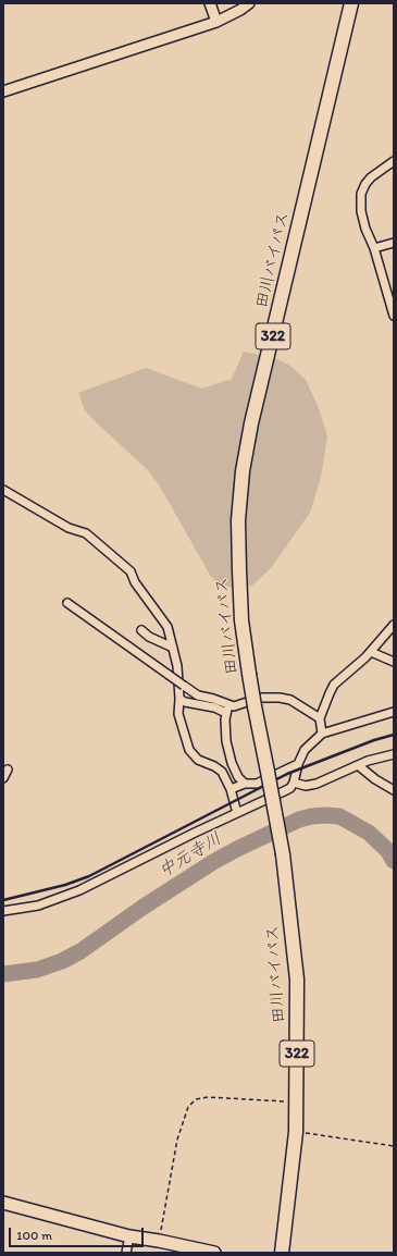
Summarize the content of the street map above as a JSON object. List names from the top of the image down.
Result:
{
  "streets": {
    "highway": ["田川バイパス", "322"]
  },
  "water": ["中元寺川"],
  "scale_bar": "100 m"
}
